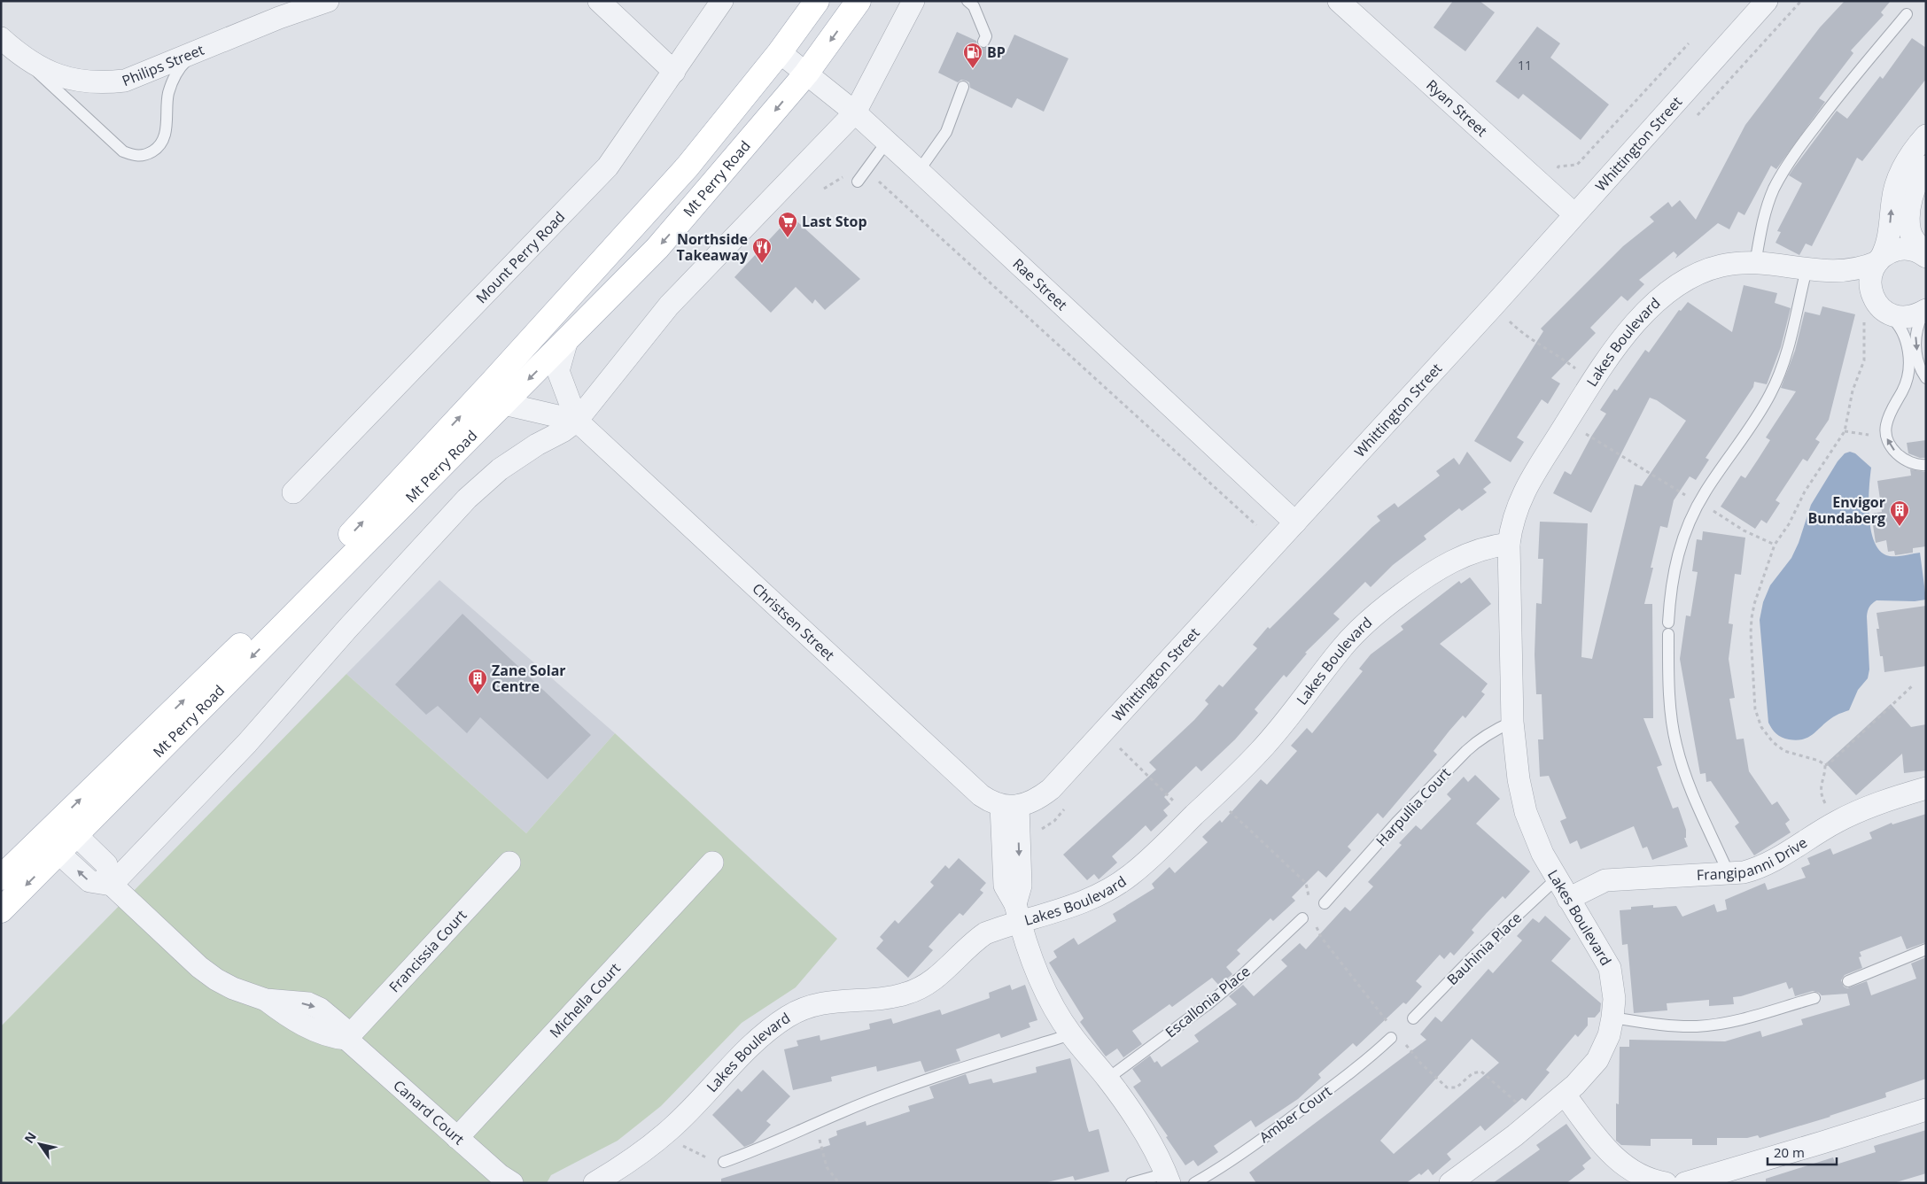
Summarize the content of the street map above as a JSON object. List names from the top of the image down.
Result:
{
  "streets": {
    "main road": ["Mt Perry Road"],
    "street": [
      "Philips Street",
      "Ryan Street",
      "Whittington Street",
      "Mount Perry Road",
      "Rae Street",
      "Lakes Boulevard",
      "Christsen Street",
      "Frangipanni Drive",
      "Francissia Court",
      "Michella Court",
      "Canard Court"
    ],
    "lane": [
      "Harpullia Court",
      "Bauhinia Place",
      "Escallonia Place",
      "Amber Court"
    ]
  },
  "crossings": [
    ["Ryan Street", "Whittington Street"],
    ["Whittington Street", "Rae Street"],
    ["Whittington Street", "Christsen Street"],
    ["Mt Perry Road", "Rae Street"],
    ["Mt Perry Road", "Christsen Street"],
    ["Lakes Boulevard", "Harpullia Court"],
    ["Lakes Boulevard", "Frangipanni Drive"],
    ["Lakes Boulevard", "Bauhinia Place"],
    ["Francissia Court", "Canard Court"],
    ["Michella Court", "Canard Court"]
  ],
  "places": {
    "fuel station": ["BP"],
    "supermarket": ["Last Stop"],
    "restaurant": ["Northside Takeaway"],
    "building": ["Envigor Bundaberg", "Zane Solar Centre"]
  },
  "house_numbers": ["11"],
  "scale_bar": "20 m",
  "north": "top left"
}
